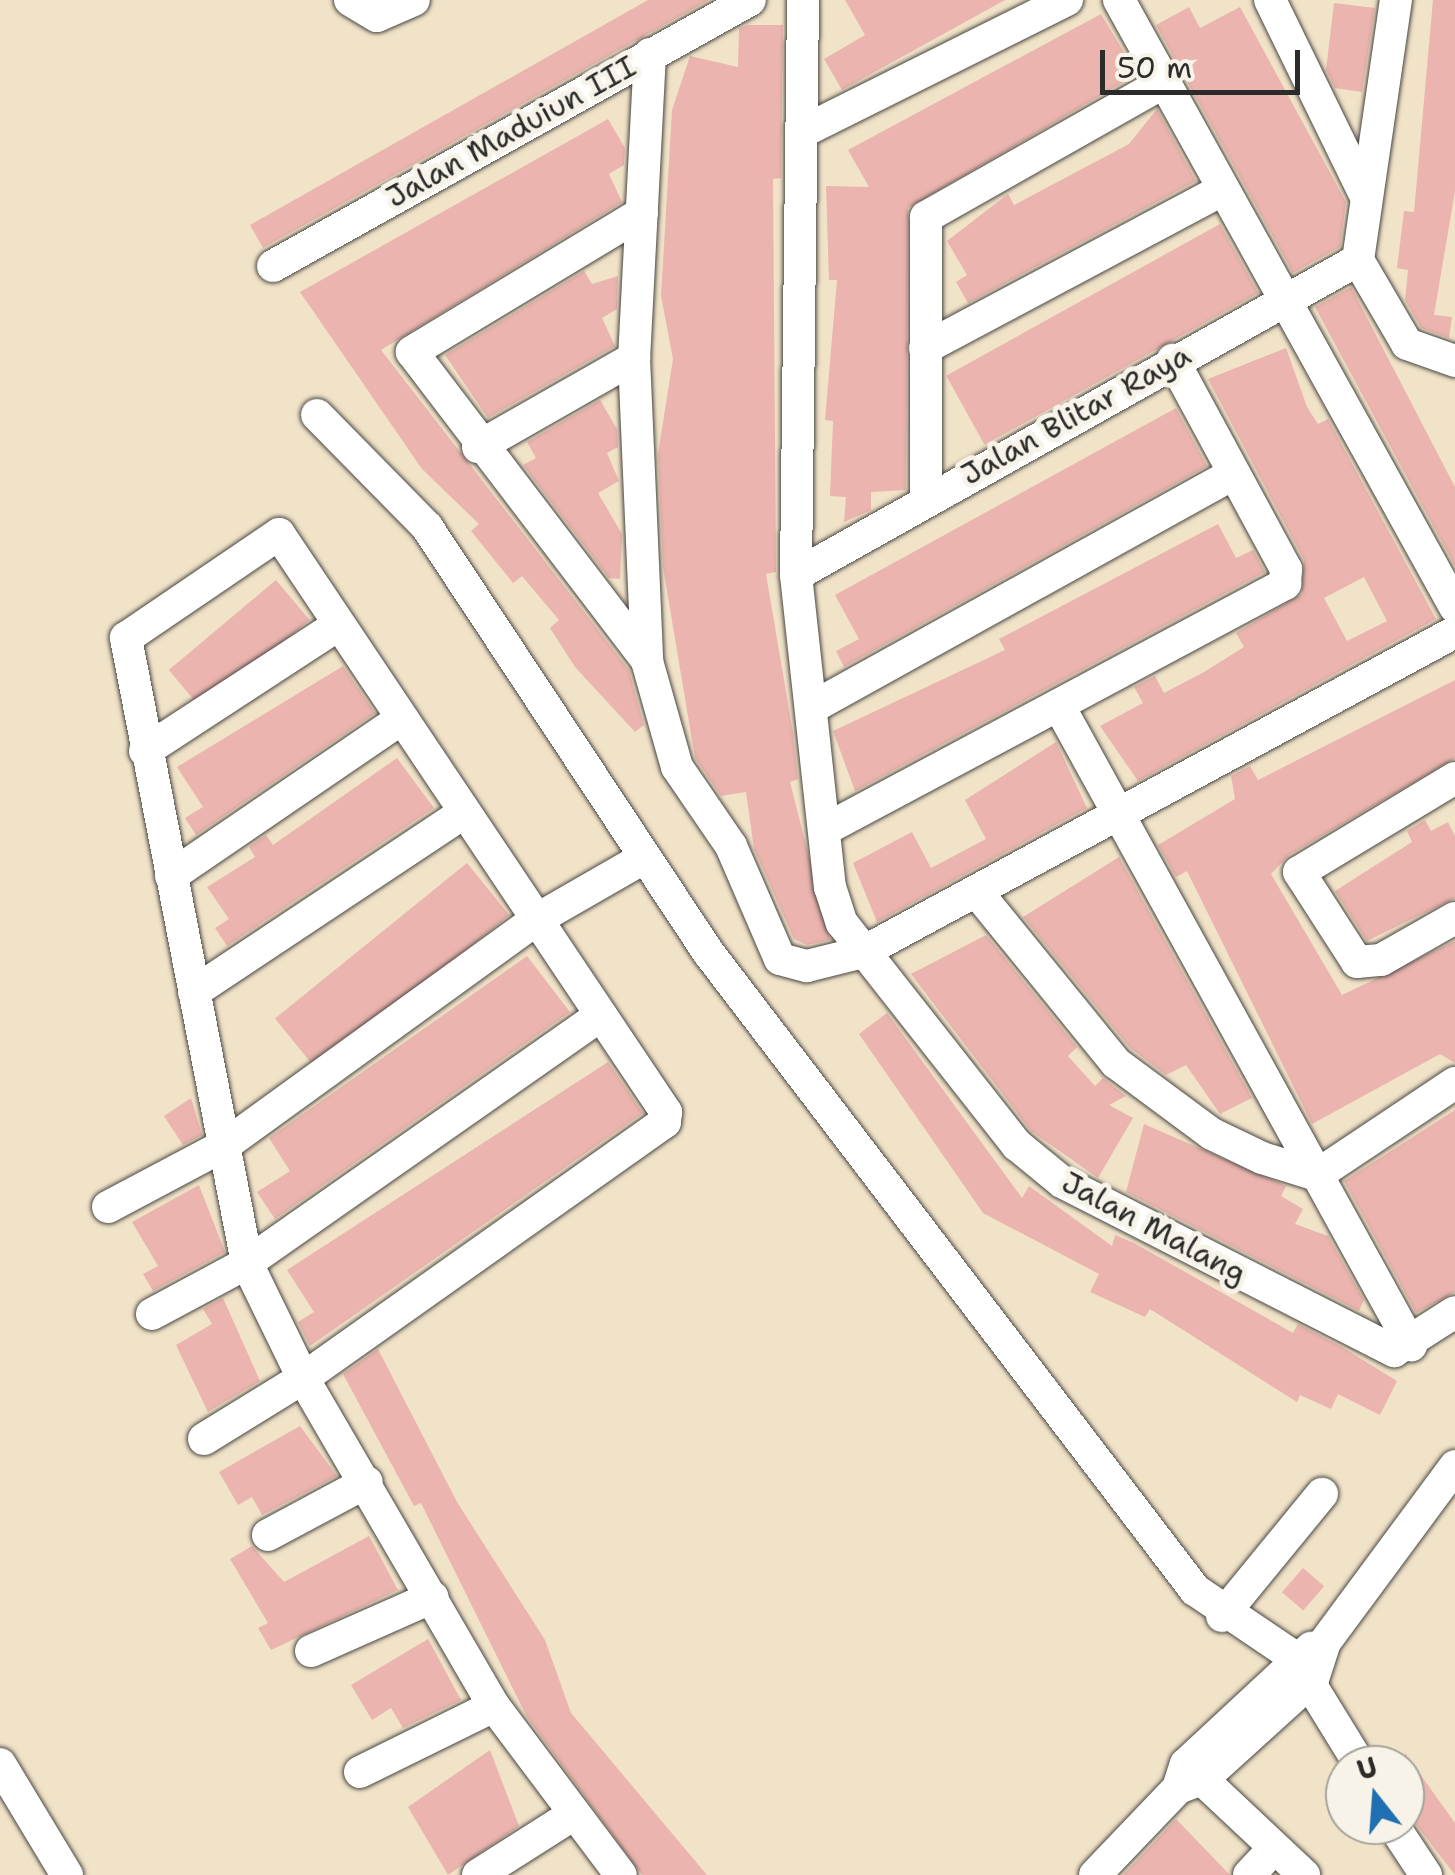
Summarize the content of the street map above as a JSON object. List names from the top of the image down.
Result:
{
  "streets": {
    "street": ["Jalan Maduiun III", "Jalan Blitar Raya", "Jalan Malang"]
  },
  "crossings": [
    ["Jalan Blitar Raya", "Jalan Malang"]
  ],
  "scale_bar": "50 m",
  "north": "top"
}
